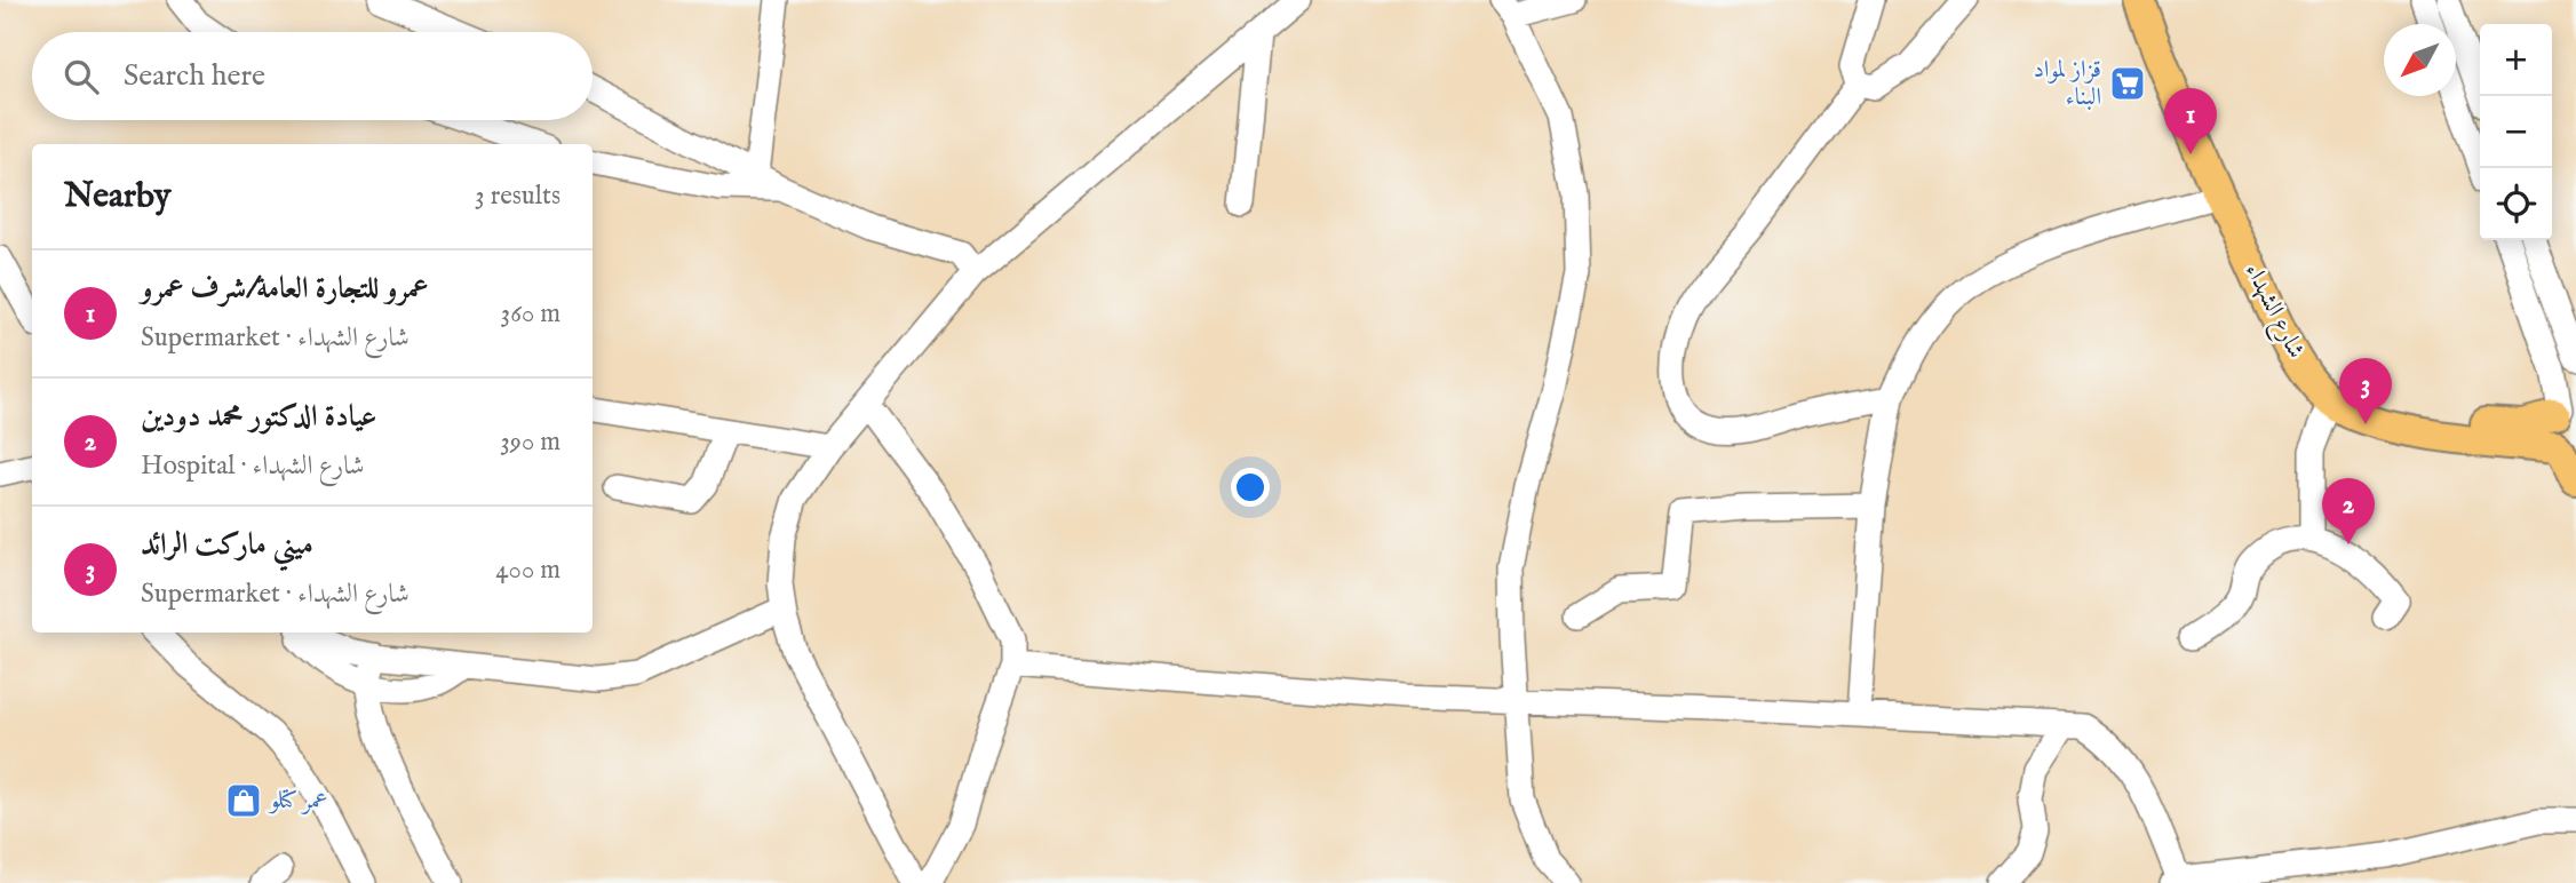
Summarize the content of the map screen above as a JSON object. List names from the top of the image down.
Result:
{
  "streets": {
    "main road": ["شارع الشهداء"]
  },
  "places": {
    "supermarket": ["قزاز لمواد البناء"],
    "shop": ["عمر كتلو"]
  },
  "north": "bottom left",
  "page": {
    "map_buttons": ["+", "−"],
    "search": "Search here",
    "pins": ["1", "3", "2"],
    "heading": ["Nearby", "3 results"],
    "list": [
      {
        "mark": "1",
        "name": "عمرو للتجارة العامة/شرف عمرو",
        "note": "Supermarket · شارع الشهداء",
        "value": "360 m"
      },
      {
        "mark": "2",
        "name": "عيادة الدكتور محمد دودين",
        "note": "Hospital · شارع الشهداء",
        "value": "390 m"
      },
      {
        "mark": "3",
        "name": "ميني ماركت الرائد",
        "note": "Supermarket · شارع الشهداء",
        "value": "400 m"
      }
    ]
  }
}
